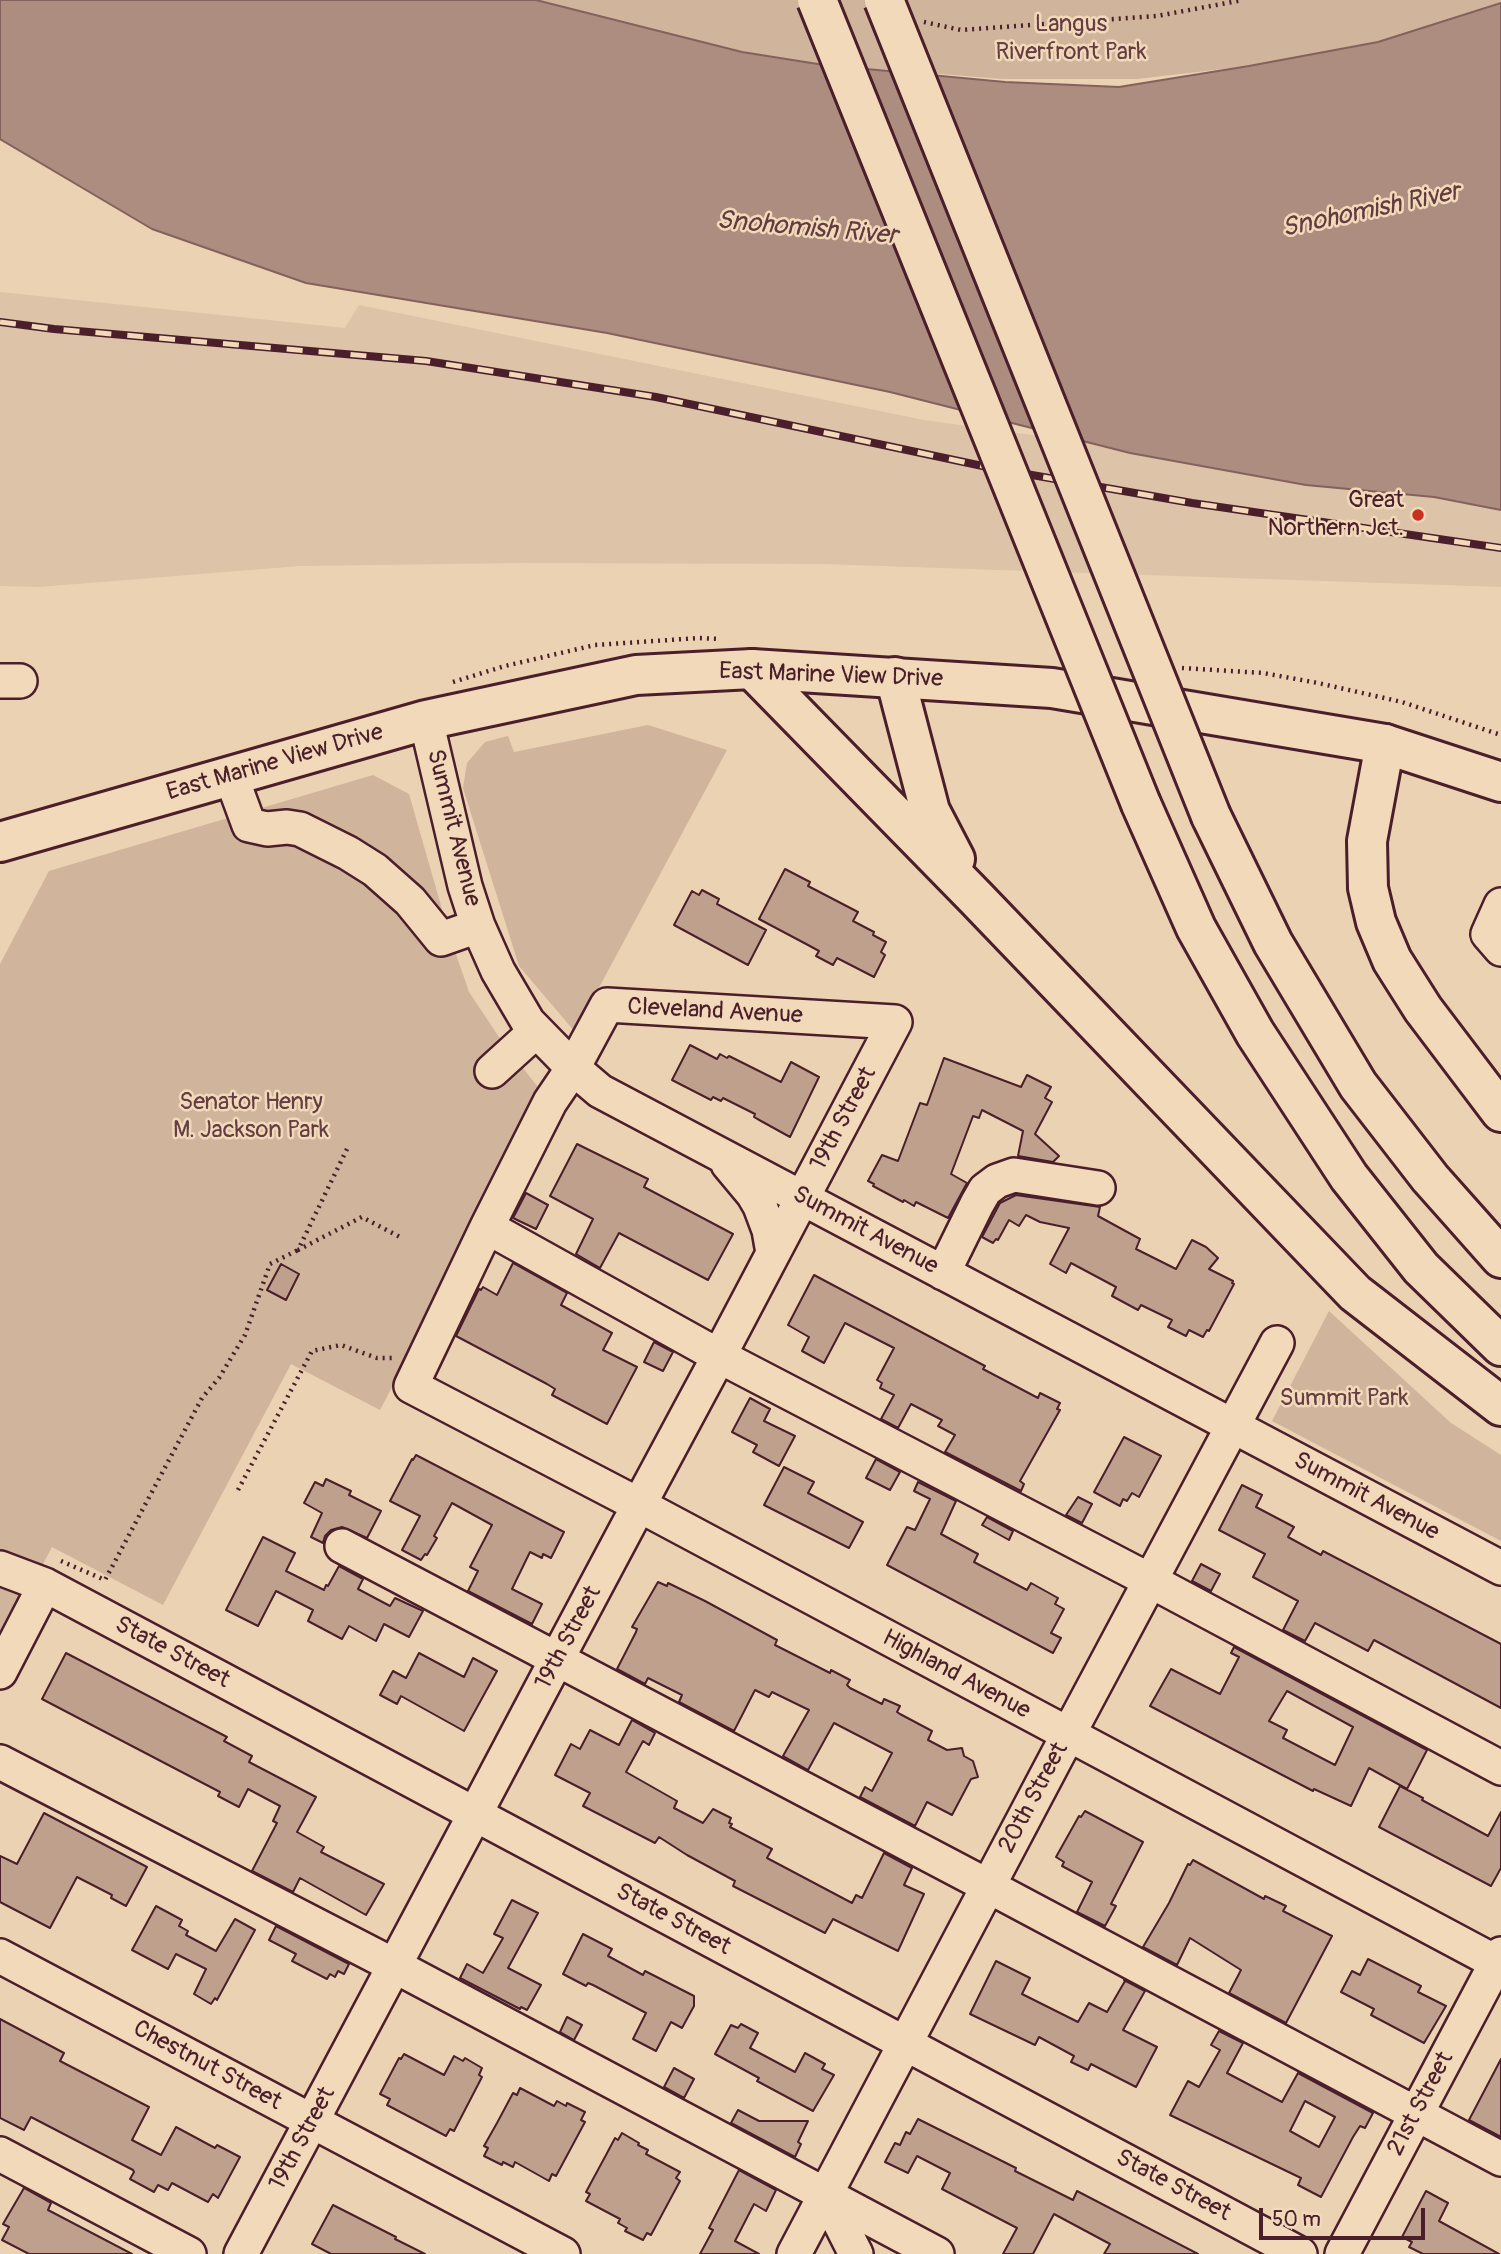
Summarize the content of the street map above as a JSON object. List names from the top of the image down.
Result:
{
  "streets": {
    "main road": ["East Marine View Drive"],
    "street": [
      "Summit Avenue",
      "Cleveland Avenue",
      "19th Street",
      "State Street",
      "Highland Avenue",
      "20th Street",
      "Chestnut Street",
      "21st Street"
    ]
  },
  "crossings": [
    ["East Marine View Drive", "Summit Avenue"],
    ["Summit Avenue", "Cleveland Avenue"],
    ["Summit Avenue", "19th Street"],
    ["Summit Avenue", "20th Street"],
    ["Cleveland Avenue", "19th Street"],
    ["19th Street", "State Street"],
    ["19th Street", "Highland Avenue"],
    ["19th Street", "Chestnut Street"],
    ["State Street", "20th Street"],
    ["Highland Avenue", "20th Street"],
    ["Highland Avenue", "21st Street"]
  ],
  "water": ["Snohomish River"],
  "parks": ["Langus Riverfront Park", "Senator Henry M. Jackson Park", "Summit Park"],
  "places": ["Great Northern Jct."],
  "scale_bar": "50 m"
}
